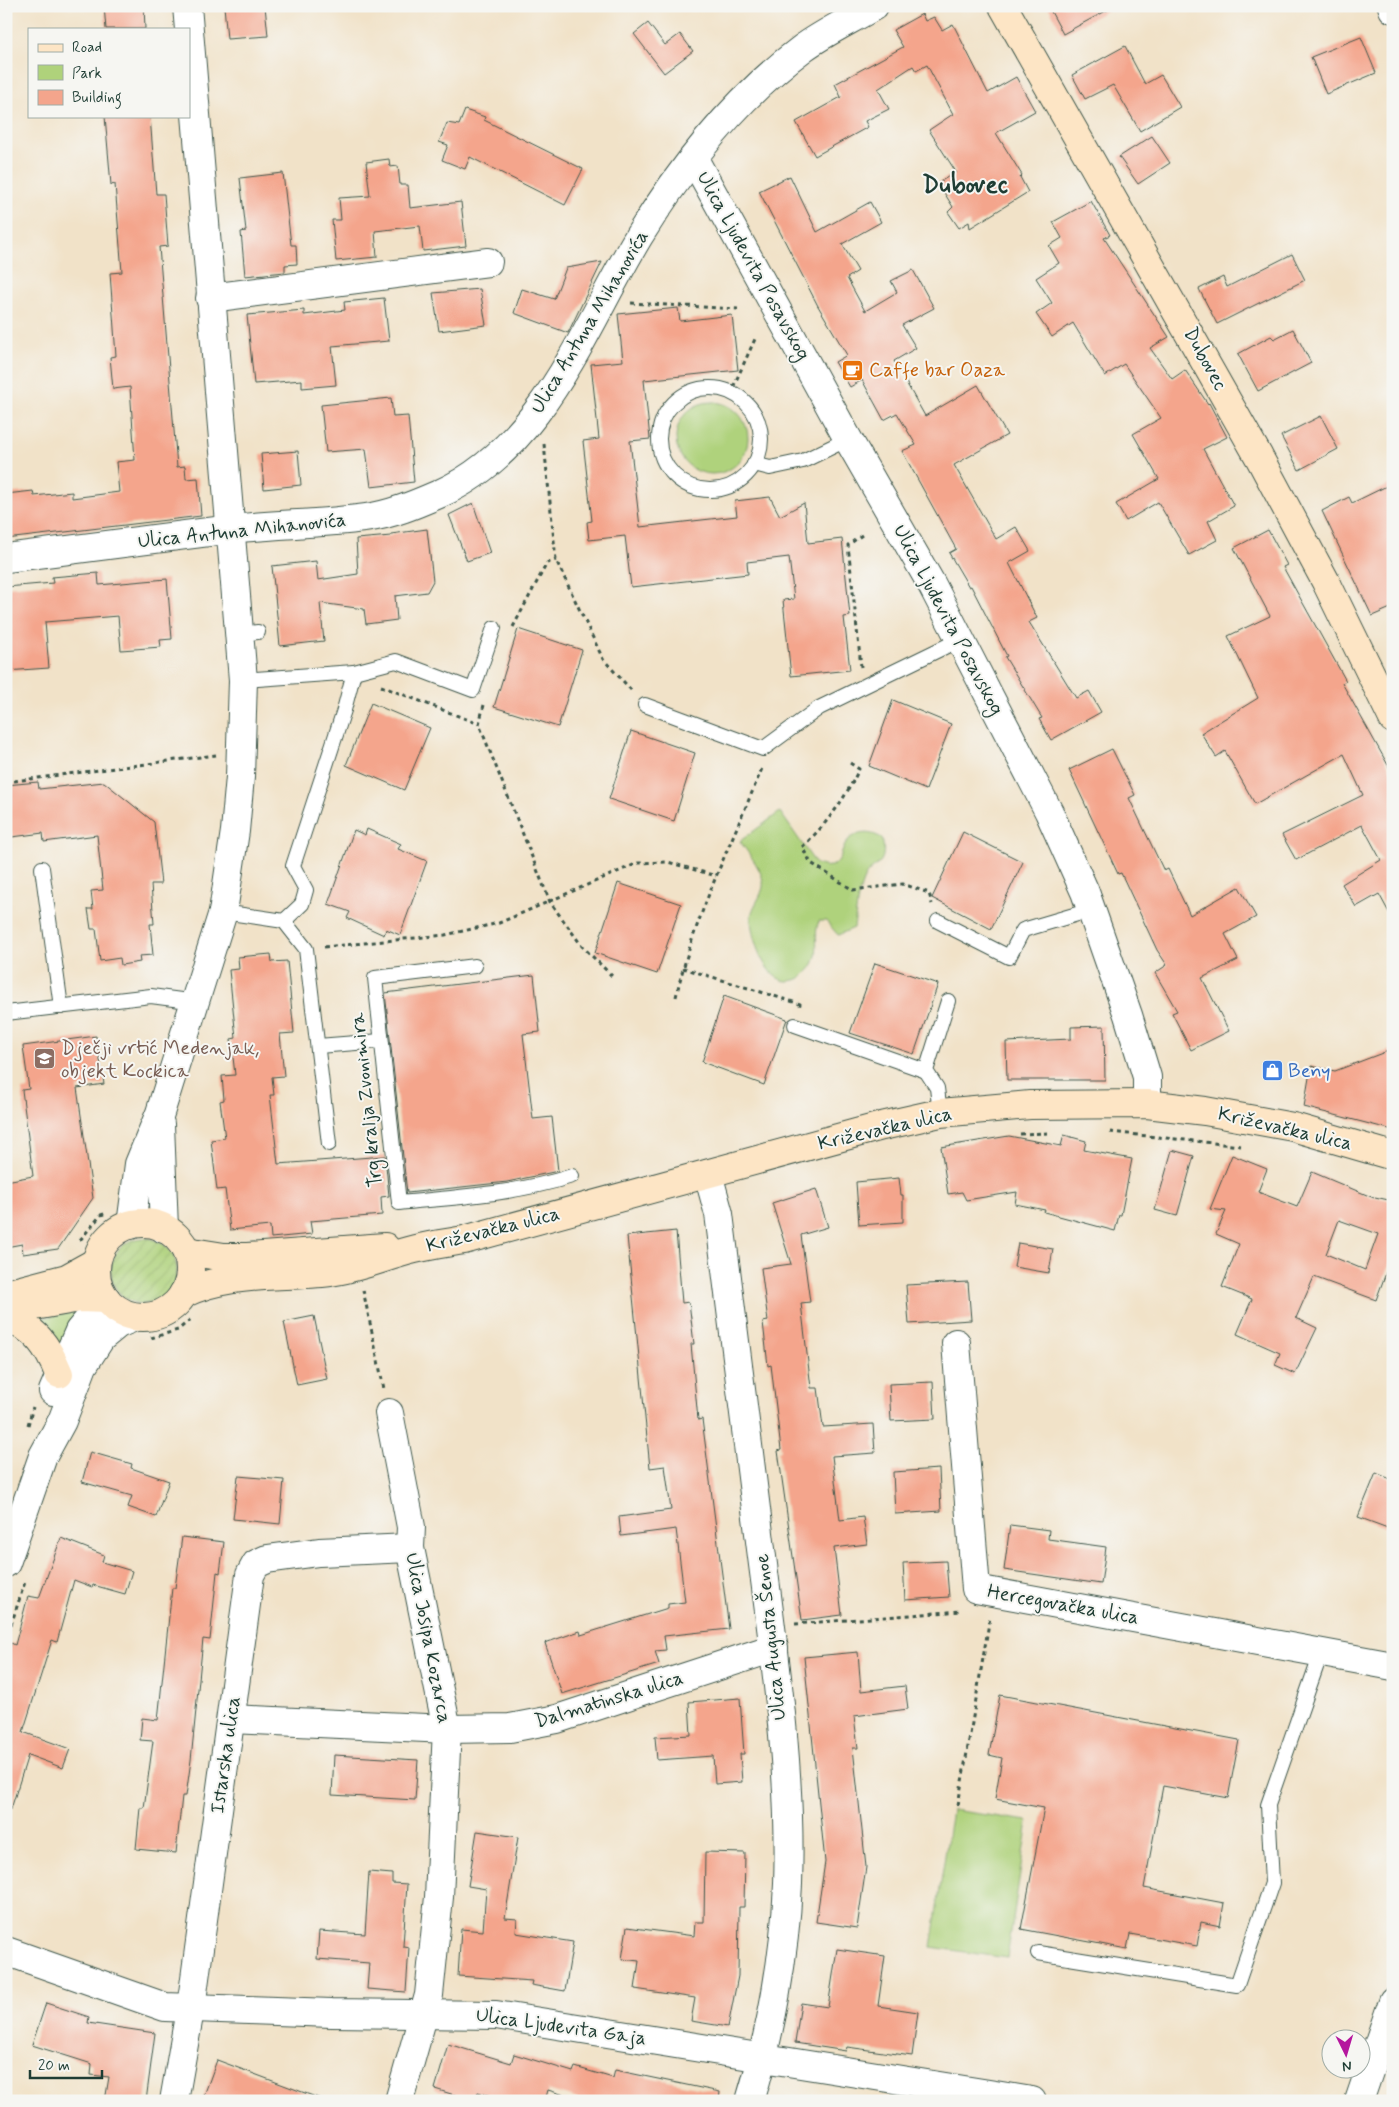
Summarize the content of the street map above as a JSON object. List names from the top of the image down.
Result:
{
  "streets": {
    "main road": ["Dubovec", "Križevačka ulica"],
    "street": [
      "Ulica Ljudevita Posavskog",
      "Ulica Antuna Mihanovića",
      "Hercegovačka ulica",
      "Ulica Augusta Šenoe",
      "Ulica Josipa Kozarca",
      "Dalmatinska ulica",
      "Istarska ulica",
      "Ulica Ljudevita Gaja"
    ],
    "lane": ["Trg kralja Zvonimira"]
  },
  "crossings": [
    ["Ulica Ljudevita Posavskog", "Ulica Antuna Mihanovića"],
    ["Ulica Ljudevita Posavskog", "Križevačka ulica"],
    ["Križevačka ulica", "Ulica Augusta Šenoe"],
    ["Ulica Augusta Šenoe", "Dalmatinska ulica"],
    ["Ulica Augusta Šenoe", "Ulica Ljudevita Gaja"],
    ["Ulica Josipa Kozarca", "Dalmatinska ulica"],
    ["Ulica Josipa Kozarca", "Istarska ulica"],
    ["Ulica Josipa Kozarca", "Ulica Ljudevita Gaja"],
    ["Dalmatinska ulica", "Istarska ulica"],
    ["Istarska ulica", "Ulica Ljudevita Gaja"]
  ],
  "districts": ["Dubovec"],
  "places": {
    "cafe": ["Caffe bar Oaza"],
    "school or university": ["Dječji vrtić Medenjak, objekt Kockica"],
    "shop": ["Beny"]
  },
  "legend": ["Road", "Park", "Building"],
  "scale_bar": "20 m",
  "north": "bottom"
}
